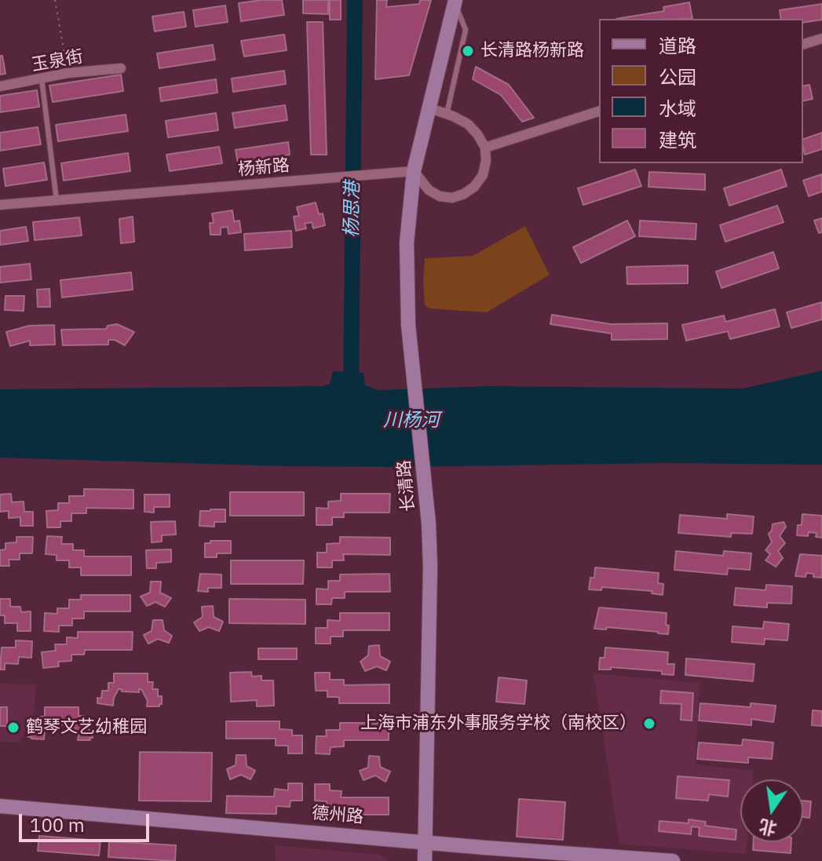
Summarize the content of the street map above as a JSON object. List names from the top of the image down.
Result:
{
  "streets": {
    "main road": ["长清路", "德州路"],
    "street": ["玉泉街", "杨新路"]
  },
  "crossings": [
    ["杨新路", "长清路"],
    ["长清路", "德州路"]
  ],
  "water": ["杨思港", "川杨河"],
  "places": ["长清路杨新路", "上海市浦东外事服务学校（南校区）", "鹤琴文艺幼稚园"],
  "legend": [
    "道路",
    "公园",
    "水域",
    "建筑"
  ],
  "scale_bar": "100 m",
  "north": "bottom"
}
